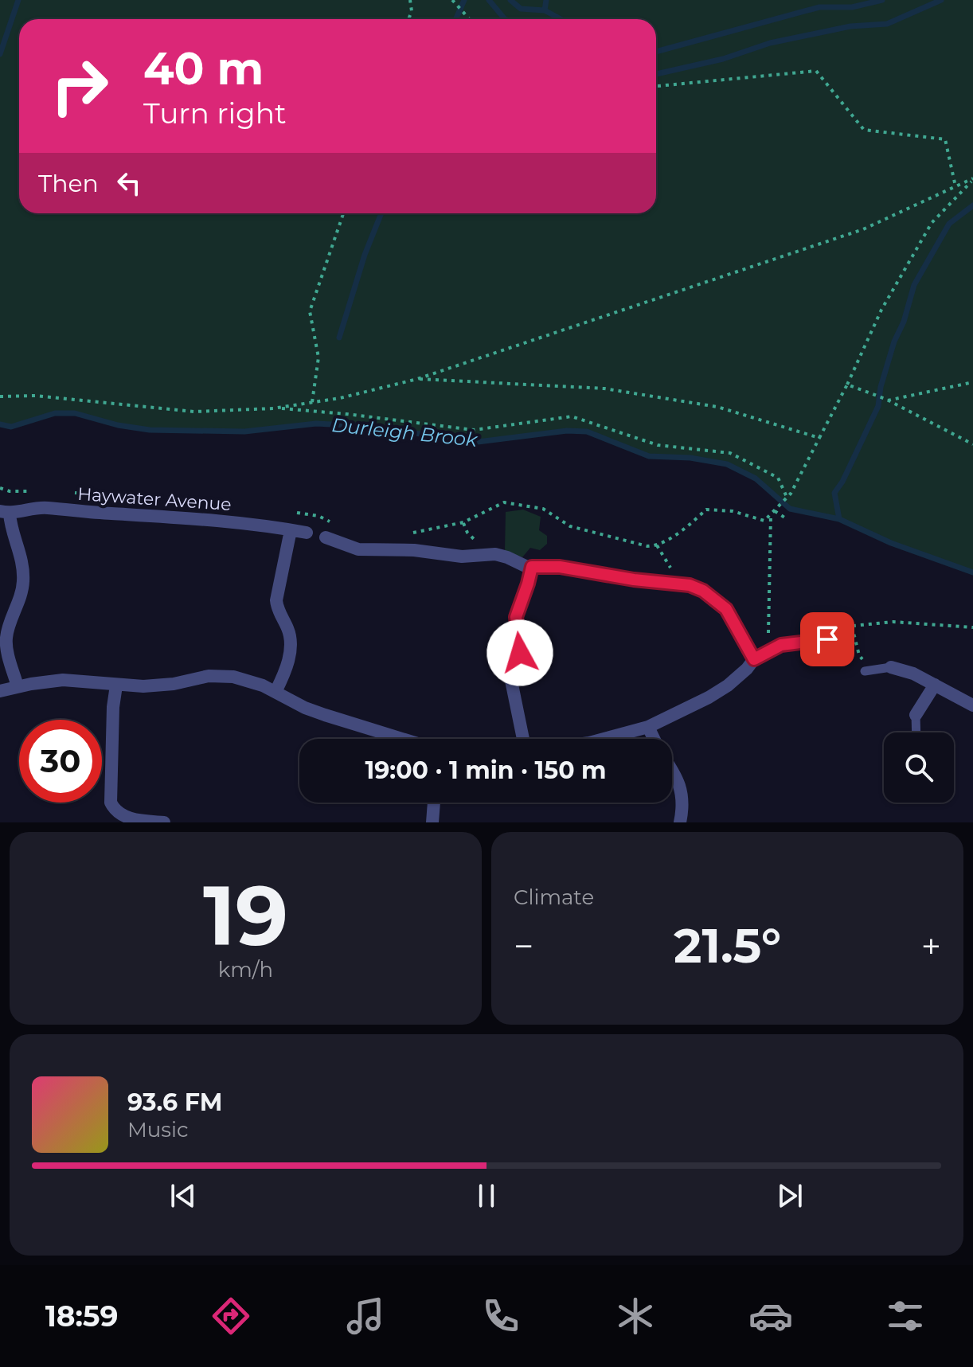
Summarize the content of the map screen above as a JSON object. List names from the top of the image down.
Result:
{
  "streets": {
    "street": ["Haywater Avenue"]
  },
  "water": ["Durleigh Brook"],
  "page": {
    "turn": ["40 m", "Turn right"],
    "then": "Then",
    "limit": "30",
    "trip": "19:00 · 1 min · 150 m",
    "tile": [
      ["19", "km/h"],
      "Climate"
    ],
    "heat": ["−", "21.5°", "+"],
    "song": ["93.6 FM", "Music"],
    "tabs": "18:59"
  }
}
